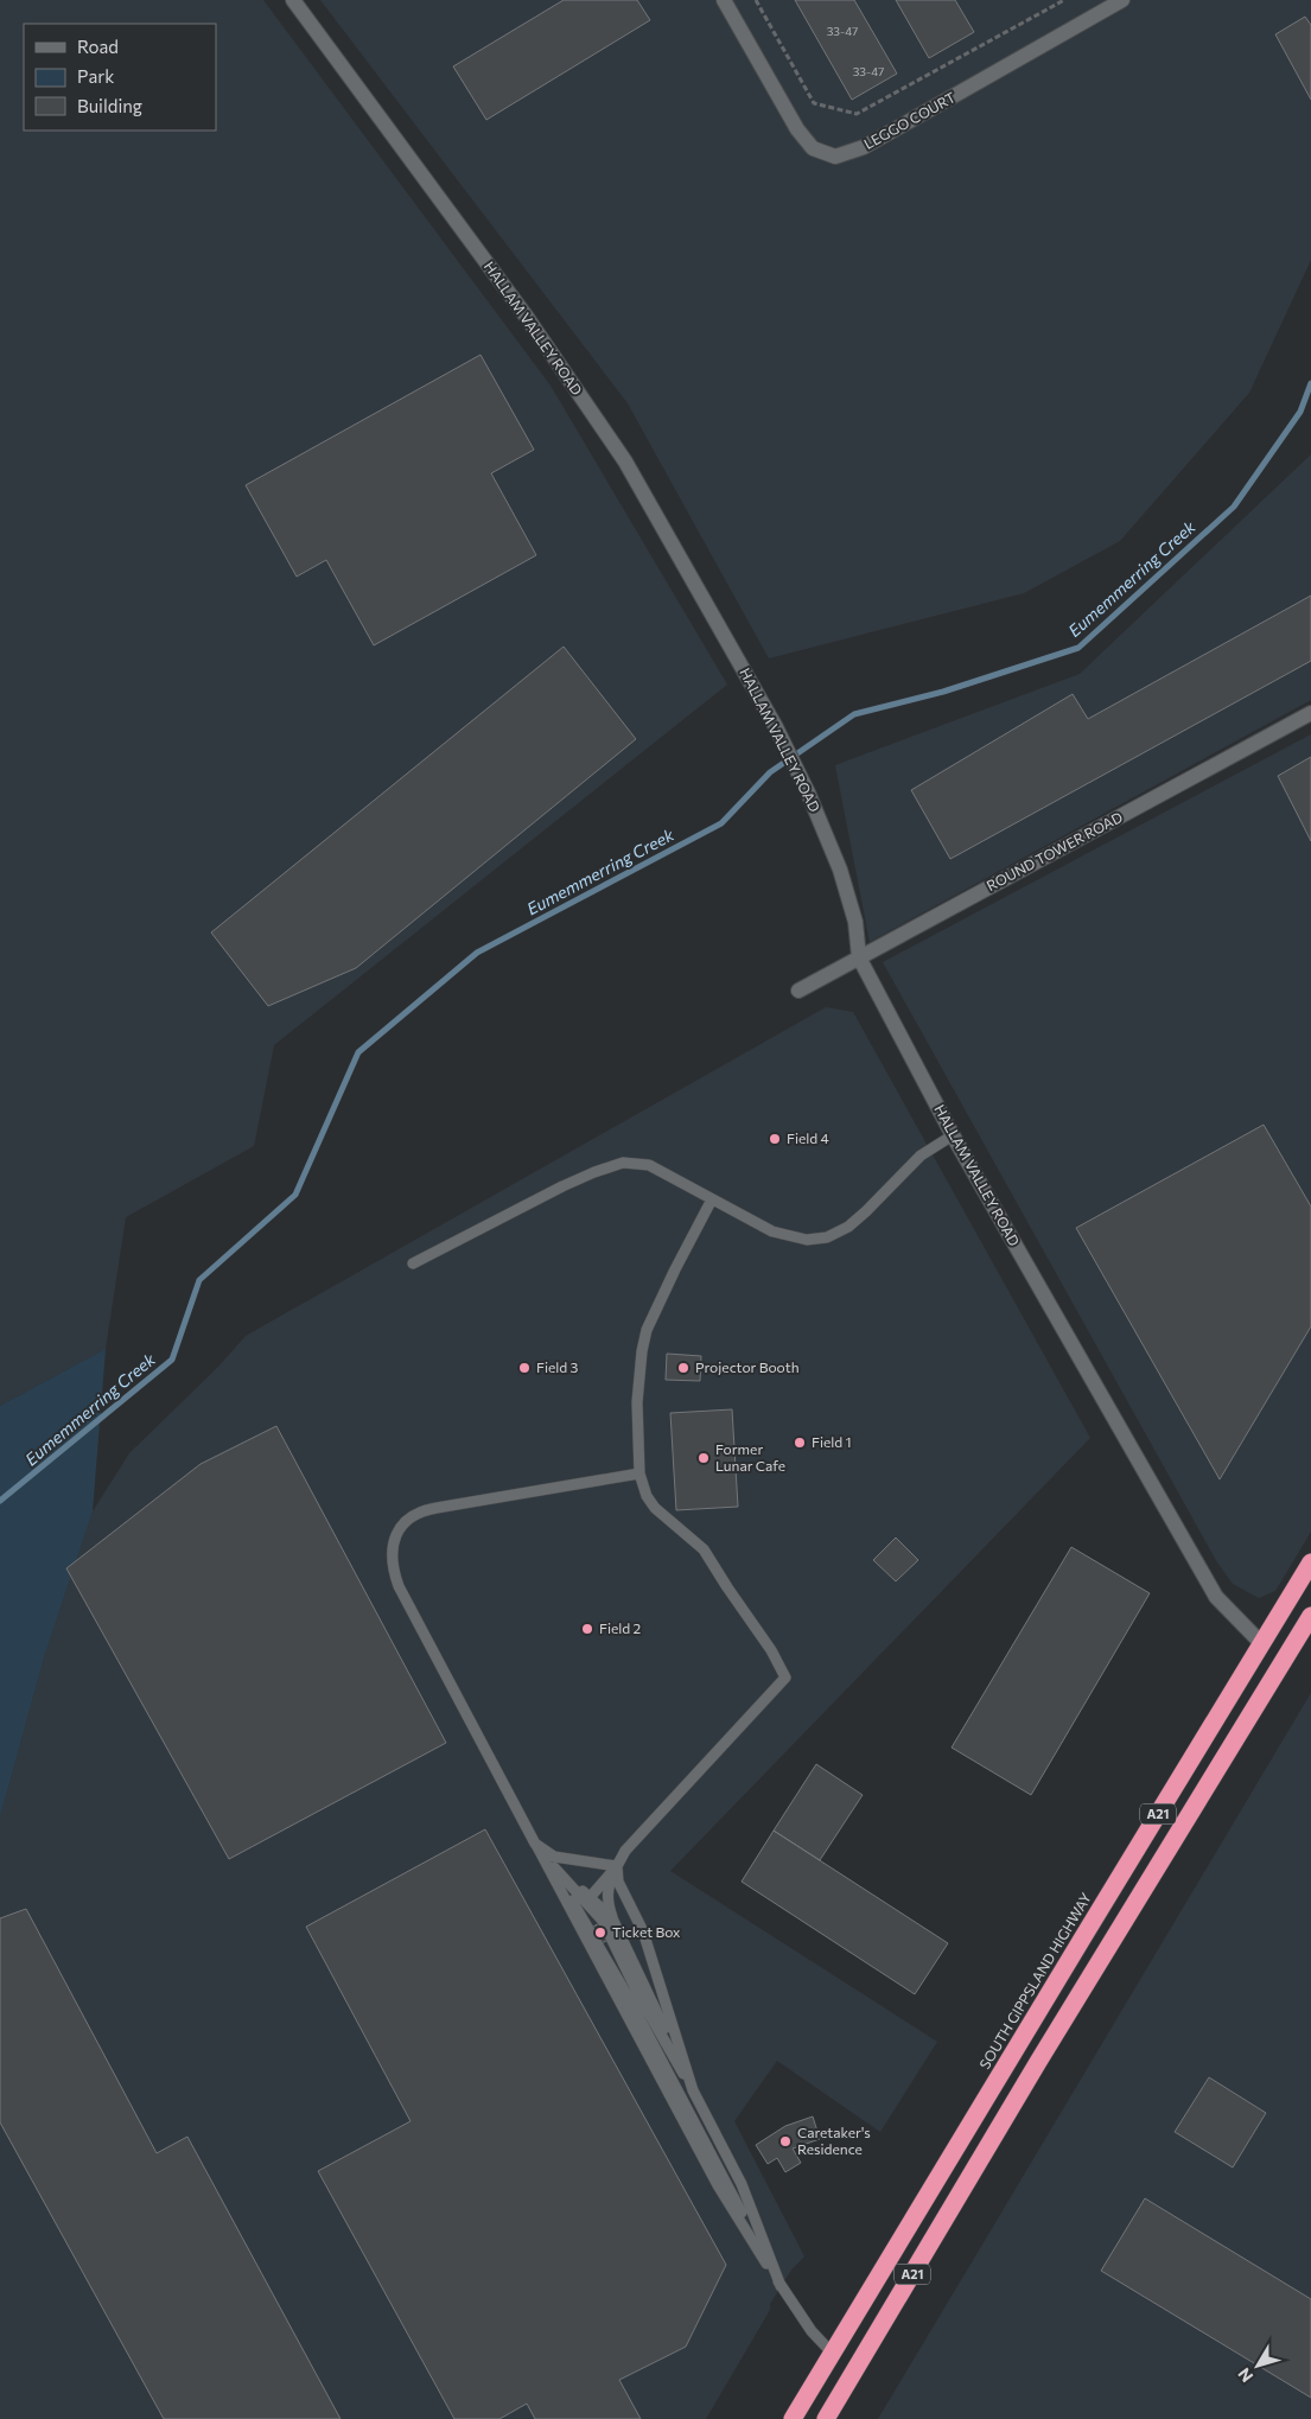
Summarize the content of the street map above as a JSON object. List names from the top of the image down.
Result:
{
  "streets": {
    "highway": ["A21", "SOUTH GIPPSLAND HIGHWAY"],
    "street": ["LEGGO COURT", "HALLAM VALLEY ROAD", "ROUND TOWER ROAD"]
  },
  "crossings": [
    ["HALLAM VALLEY ROAD", "ROUND TOWER ROAD"],
    ["HALLAM VALLEY ROAD", "SOUTH GIPPSLAND HIGHWAY"]
  ],
  "water": ["Eumemmerring Creek"],
  "places": [
    "Field 4",
    "Field 3",
    "Projector Booth",
    "Field 1",
    "Former Lunar Cafe",
    "Field 2",
    "Ticket Box",
    "Caretaker's Residence"
  ],
  "house_numbers": ["33-47", "33-47"],
  "legend": ["Road", "Park", "Building"],
  "north": "bottom left"
}
